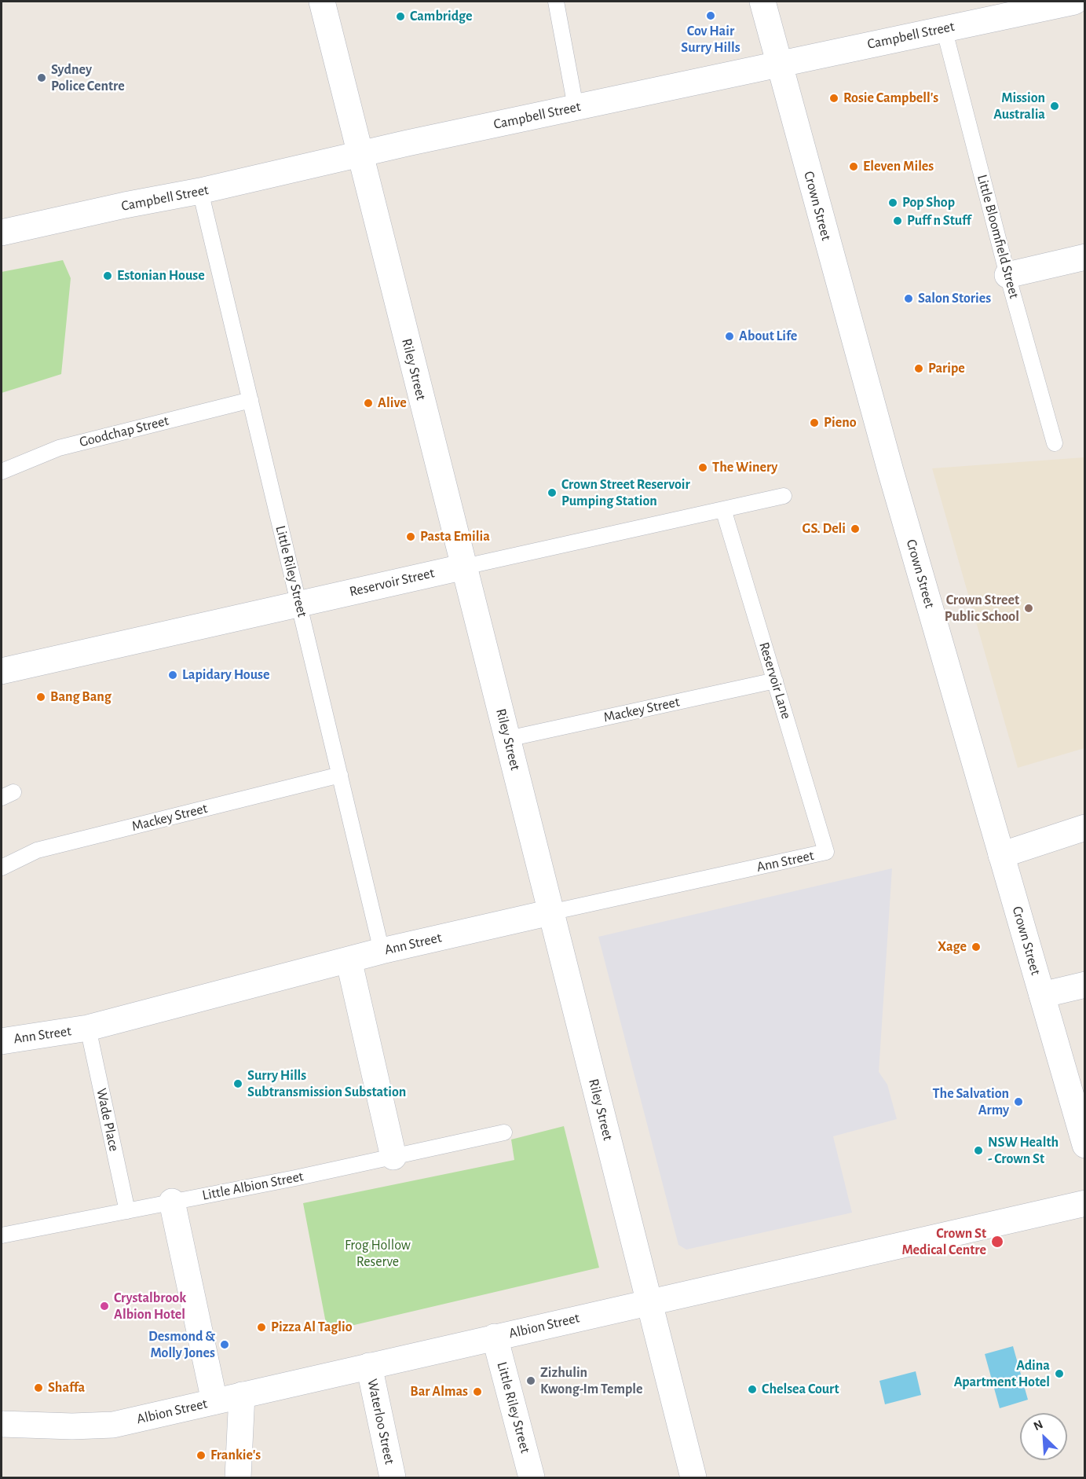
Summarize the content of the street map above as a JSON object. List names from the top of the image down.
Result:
{
  "streets": {
    "street": [
      "Campbell Street",
      "Crown Street",
      "Riley Street",
      "Little Riley Street",
      "Reservoir Street",
      "Ann Street",
      "Albion Street",
      "Waterloo Street"
    ],
    "lane": [
      "Little Bloomfield Street",
      "Goodchap Street",
      "Reservoir Lane",
      "Mackey Street",
      "Wade Place",
      "Little Albion Street"
    ]
  },
  "crossings": [
    ["Campbell Street", "Crown Street"],
    ["Campbell Street", "Little Bloomfield Street"],
    ["Campbell Street", "Riley Street"],
    ["Campbell Street", "Little Riley Street"],
    ["Riley Street", "Reservoir Street"],
    ["Riley Street", "Mackey Street"],
    ["Riley Street", "Ann Street"],
    ["Riley Street", "Albion Street"],
    ["Goodchap Street", "Little Riley Street"],
    ["Little Riley Street", "Reservoir Street"],
    ["Little Riley Street", "Mackey Street"],
    ["Little Riley Street", "Ann Street"],
    ["Little Riley Street", "Albion Street"],
    ["Reservoir Street", "Reservoir Lane"],
    ["Reservoir Lane", "Mackey Street"],
    ["Reservoir Lane", "Ann Street"],
    ["Ann Street", "Wade Place"],
    ["Wade Place", "Little Albion Street"],
    ["Albion Street", "Waterloo Street"]
  ],
  "parks": ["Frog Hollow Reserve"],
  "places": [
    "Cov Hair Surry Hills",
    "Cambridge",
    "Sydney Police Centre",
    "Rosie Campbell's",
    "Mission Australia",
    "Eleven Miles",
    "Pop Shop",
    "Puff n Stuff",
    "Estonian House",
    "Salon Stories",
    "About Life",
    "Paripe",
    "Alive",
    "Pieno",
    "The Winery",
    "Crown Street Reservoir Pumping Station",
    "GS. Deli",
    "Pasta Emilia",
    "Crown Street Public School",
    "Lapidary House",
    "Bang Bang",
    "Xage",
    "Surry Hills Subtransmission Substation",
    "The Salvation Army",
    "NSW Health - Crown St",
    "Crown St Medical Centre",
    "Crystalbrook Albion Hotel",
    "Pizza Al Taglio",
    "Desmond & Molly Jones",
    "Adina Apartment Hotel",
    "Zizhulin Kwong-Im Temple",
    "Shaffa",
    "Chelsea Court",
    "Bar Almas",
    "Frankie's"
  ],
  "north": "top left"
}
